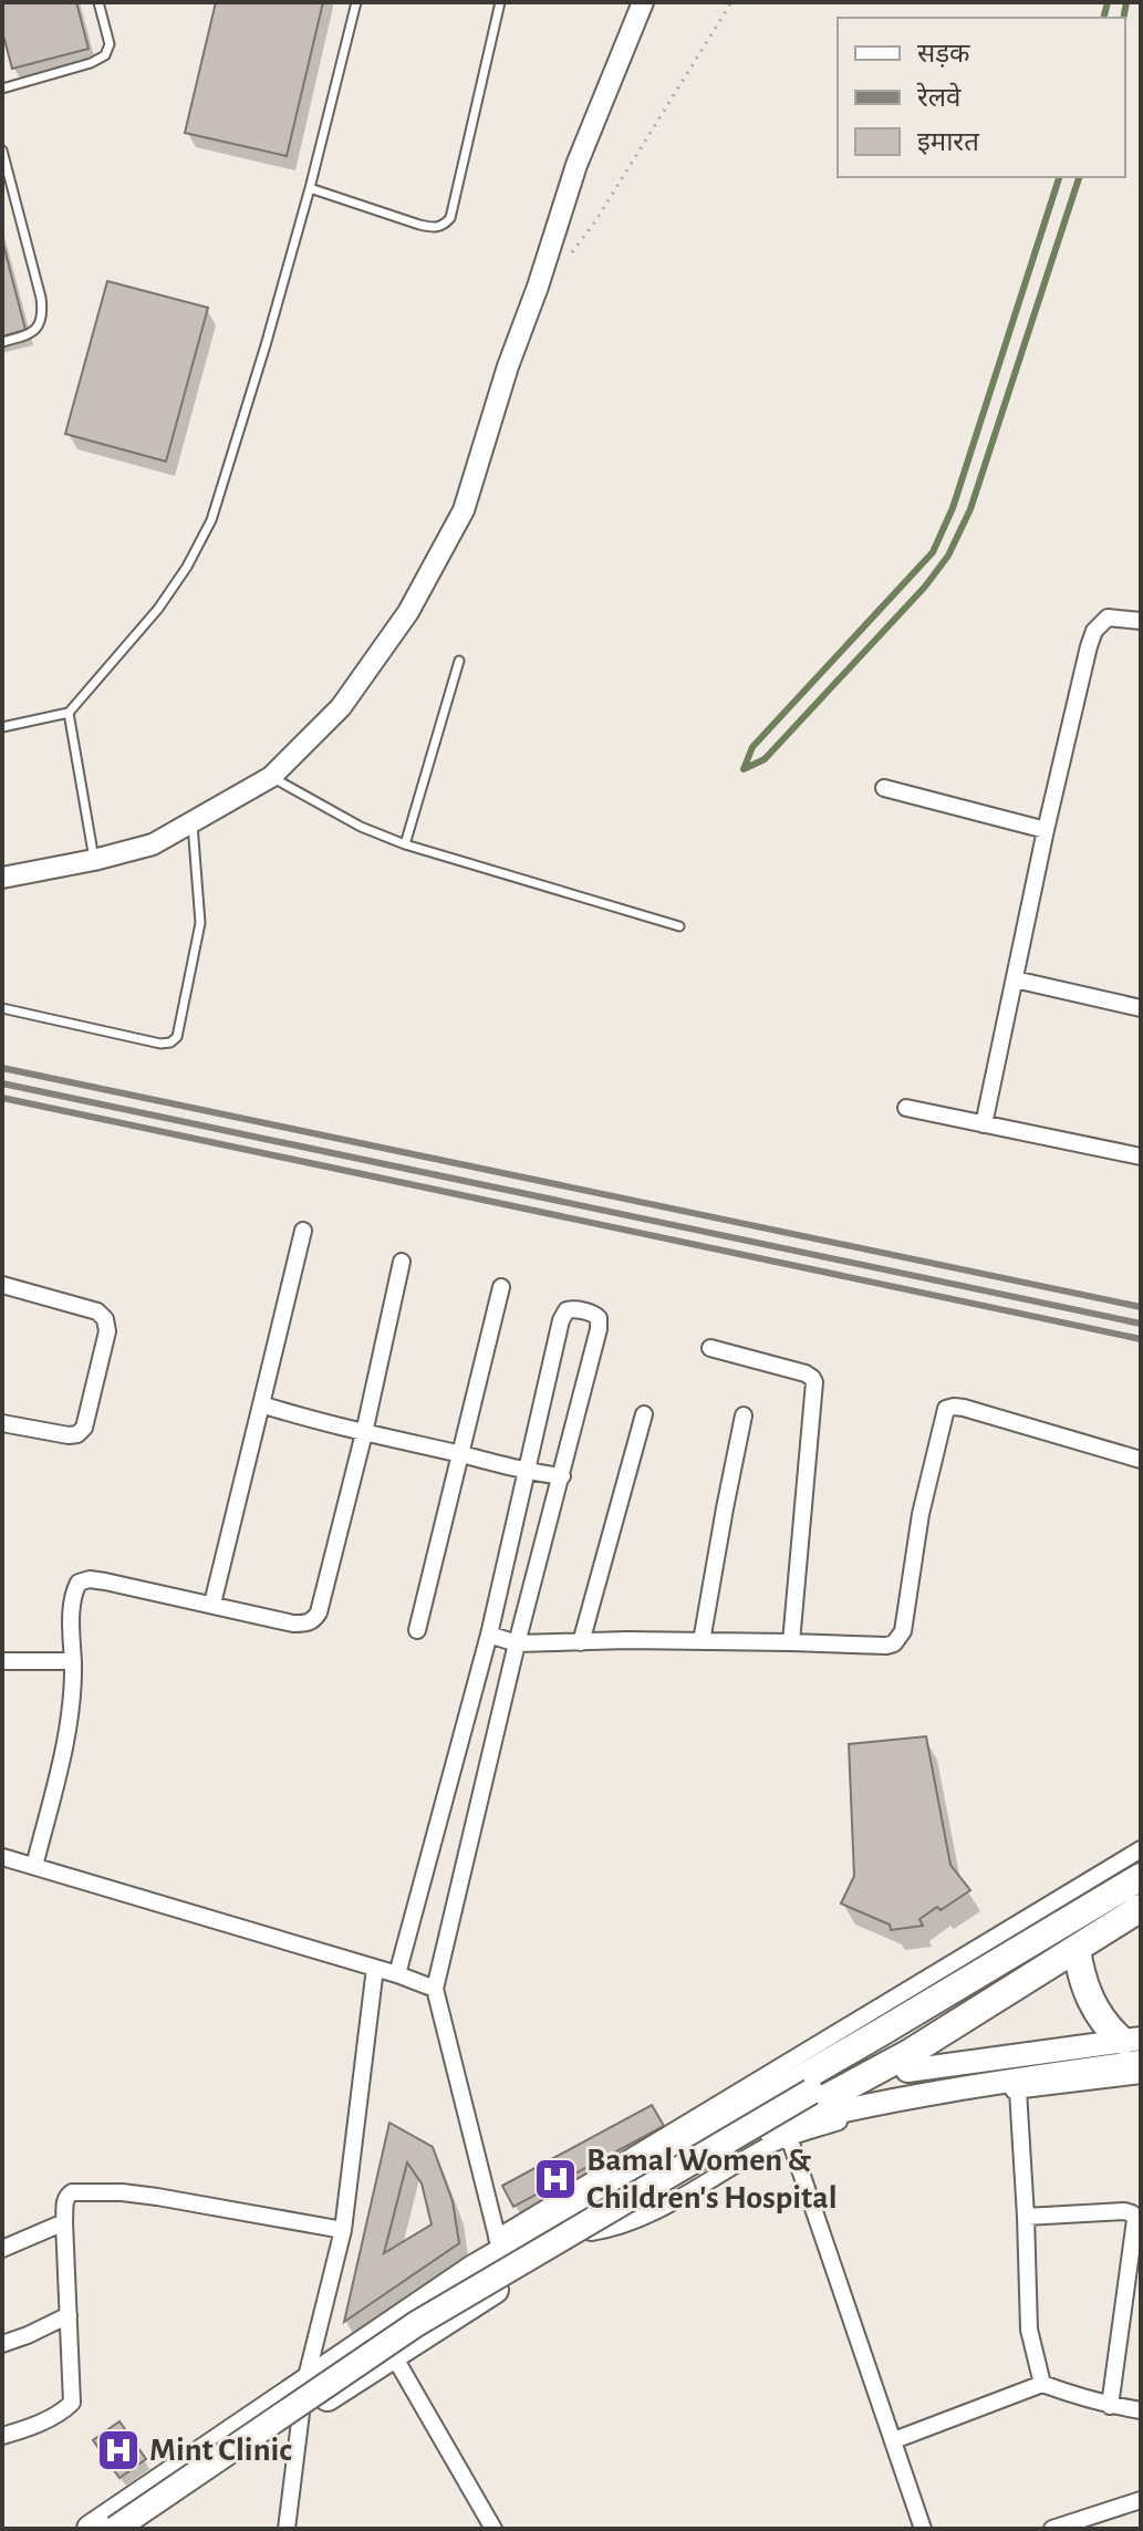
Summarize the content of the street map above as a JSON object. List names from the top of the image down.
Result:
{
  "places": {
    "hospital": ["Bamal Women & Children's Hospital", "Mint Clinic"]
  },
  "legend": ["सड़क", "रेलवे", "इमारत"]
}
